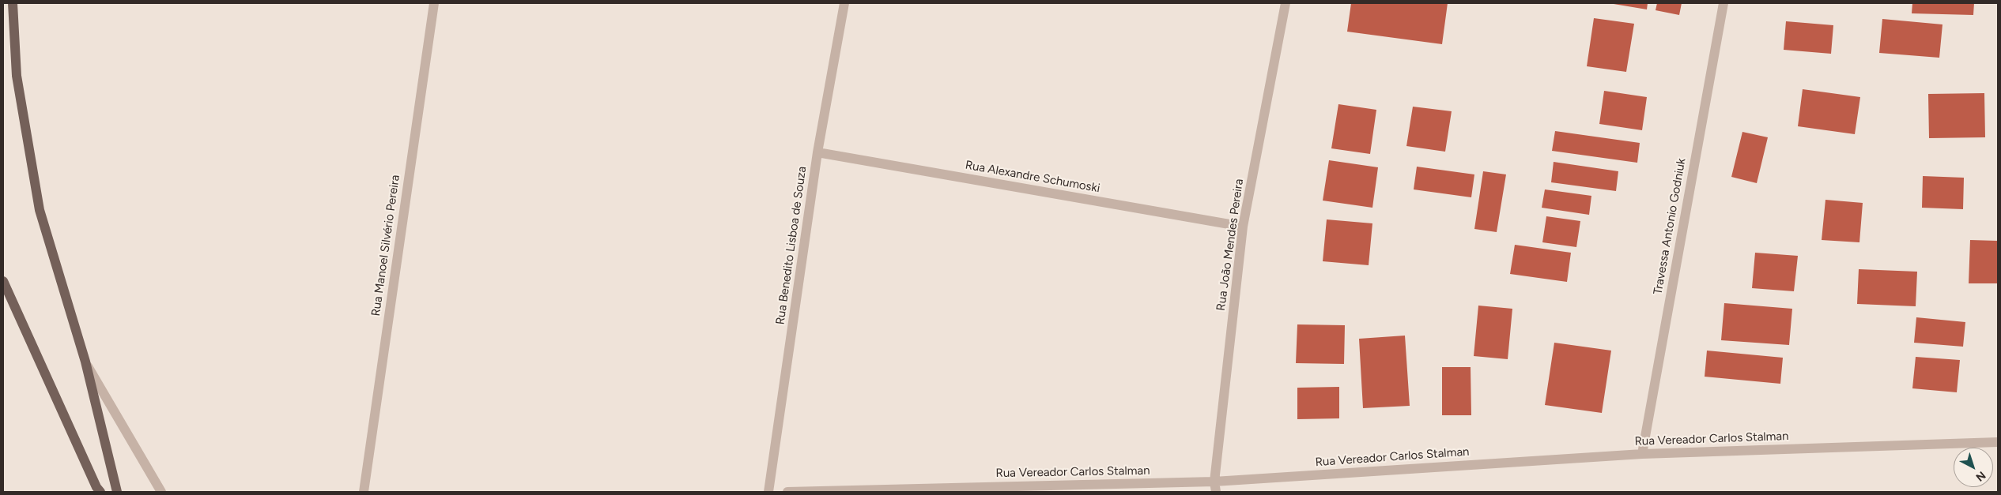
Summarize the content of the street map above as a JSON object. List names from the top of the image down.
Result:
{
  "streets": {
    "street": [
      "Rua Alexandre Schumoski",
      "Travessa Antonio Godniuk",
      "Rua João Mendes Pereira",
      "Rua Manoel Silvério Pereira",
      "Rua Benedito Lisboa de Souza",
      "Rua Vereador Carlos Stalman"
    ]
  },
  "crossings": [
    ["Rua Alexandre Schumoski", "Rua João Mendes Pereira"],
    ["Rua Alexandre Schumoski", "Rua Benedito Lisboa de Souza"],
    ["Travessa Antonio Godniuk", "Rua Vereador Carlos Stalman"],
    ["Rua João Mendes Pereira", "Rua Vereador Carlos Stalman"]
  ],
  "north": "bottom right"
}
